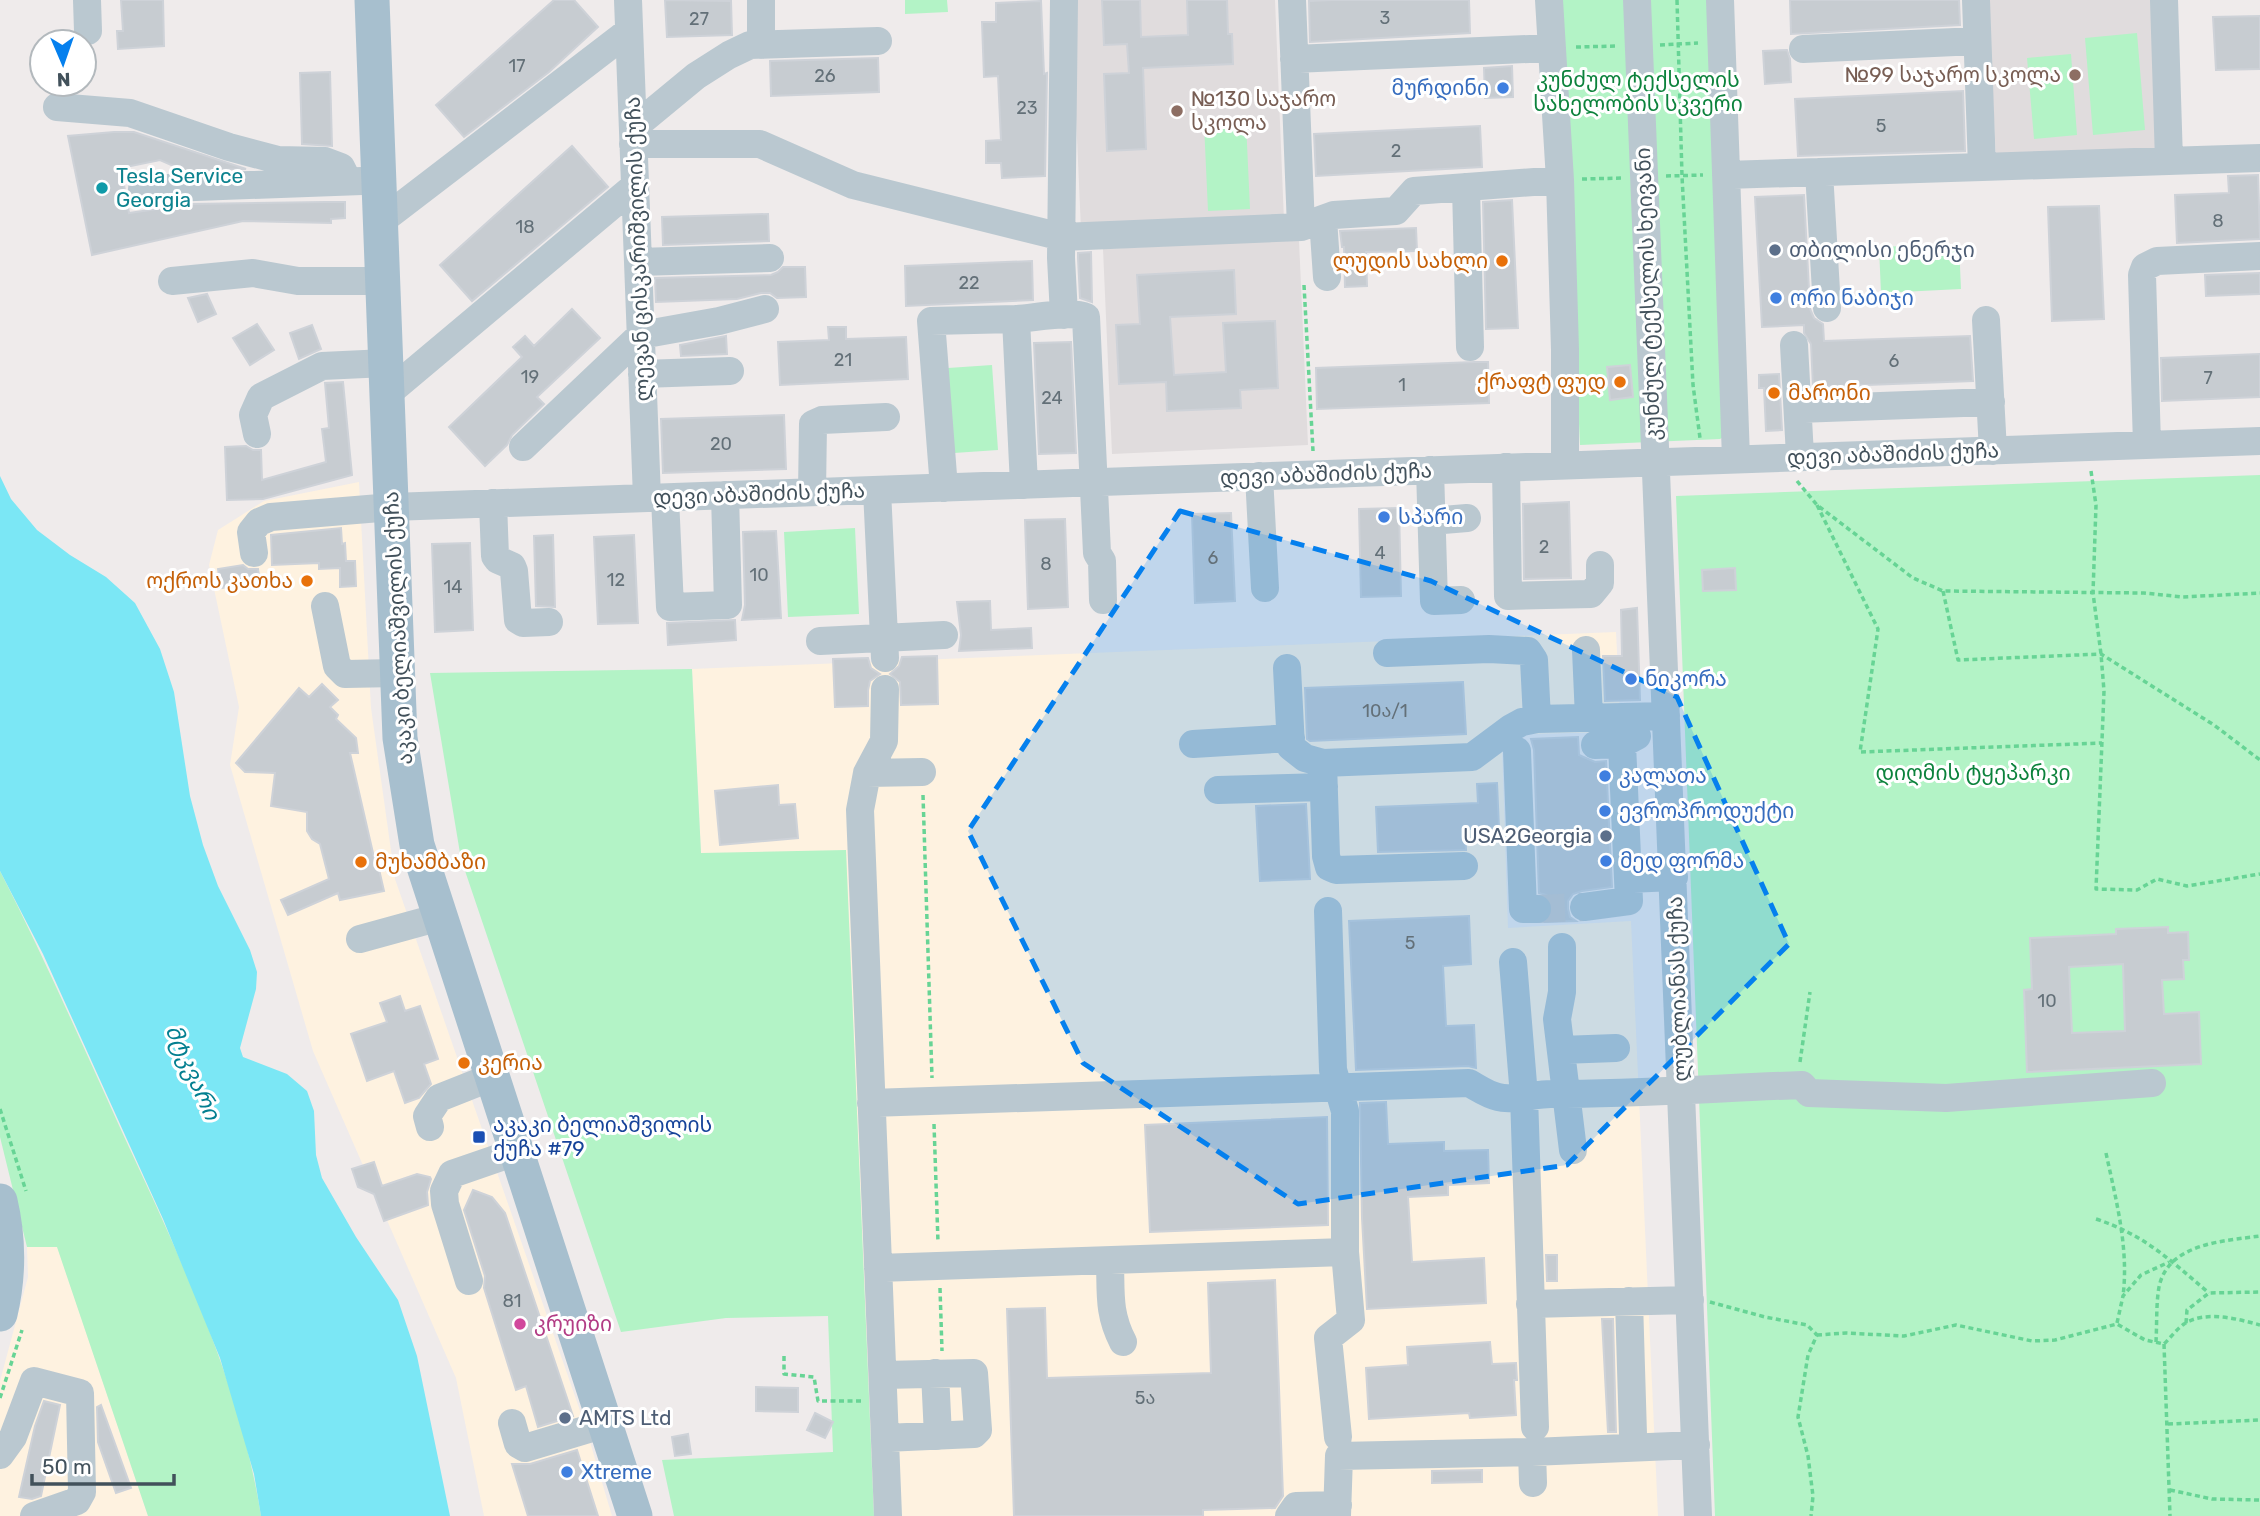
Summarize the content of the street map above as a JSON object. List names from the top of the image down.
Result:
{
  "streets": {
    "main road": ["აკაკი ბელიაშვილის ქუჩა"],
    "street": [
      "ლევან ცისკარიშვილის ქუჩა",
      "კუნძულ ტექსელის ხეივანი",
      "დევი აბაშიძის ქუჩა",
      "ლუბლიანას ქუჩა"
    ]
  },
  "crossings": [
    ["ლევან ცისკარიშვილის ქუჩა", "დევი აბაშიძის ქუჩა"],
    ["კუნძულ ტექსელის ხეივანი", "დევი აბაშიძის ქუჩა"],
    ["კუნძულ ტექსელის ხეივანი", "ლუბლიანას ქუჩა"],
    ["დევი აბაშიძის ქუჩა", "აკაკი ბელიაშვილის ქუჩა"],
    ["დევი აბაშიძის ქუჩა", "ლუბლიანას ქუჩა"]
  ],
  "water": ["მტკვარი"],
  "parks": ["კუნძულ ტექსელის სახელობის სკვერი", "დიღმის ტყეპარკი"],
  "places": {
    "other": [
      "№99 საჯარო სკოლა",
      "მურდინი",
      "№130 საჯარო სკოლა",
      "Tesla Service Georgia",
      "თბილისი ენერჯი",
      "ლუდის სახლი",
      "ორი ნაბიჯი",
      "ქრაფტ ფუდ",
      "მარონი",
      "სპარი",
      "ოქროს კათხა",
      "ნიკორა",
      "კალათა",
      "ევროპროდუქტი",
      "USA2Georgia",
      "მედ ფორმა",
      "მუხამბაზი",
      "კერია",
      "კრუიზი",
      "AMTS Ltd",
      "Xtreme"
    ],
    "transit": ["აკაკი ბელიაშვილის ქუჩა #79"]
  },
  "house_numbers": [
    "3",
    "27",
    "17",
    "26",
    "23",
    "5",
    "2",
    "8",
    "18",
    "22",
    "21",
    "6",
    "19",
    "7",
    "1",
    "24",
    "20",
    "2",
    "4",
    "6",
    "8",
    "10",
    "12",
    "14",
    "10ა/1",
    "5",
    "10",
    "81",
    "5ა"
  ],
  "scale_bar": "50 m",
  "north": "bottom"
}
